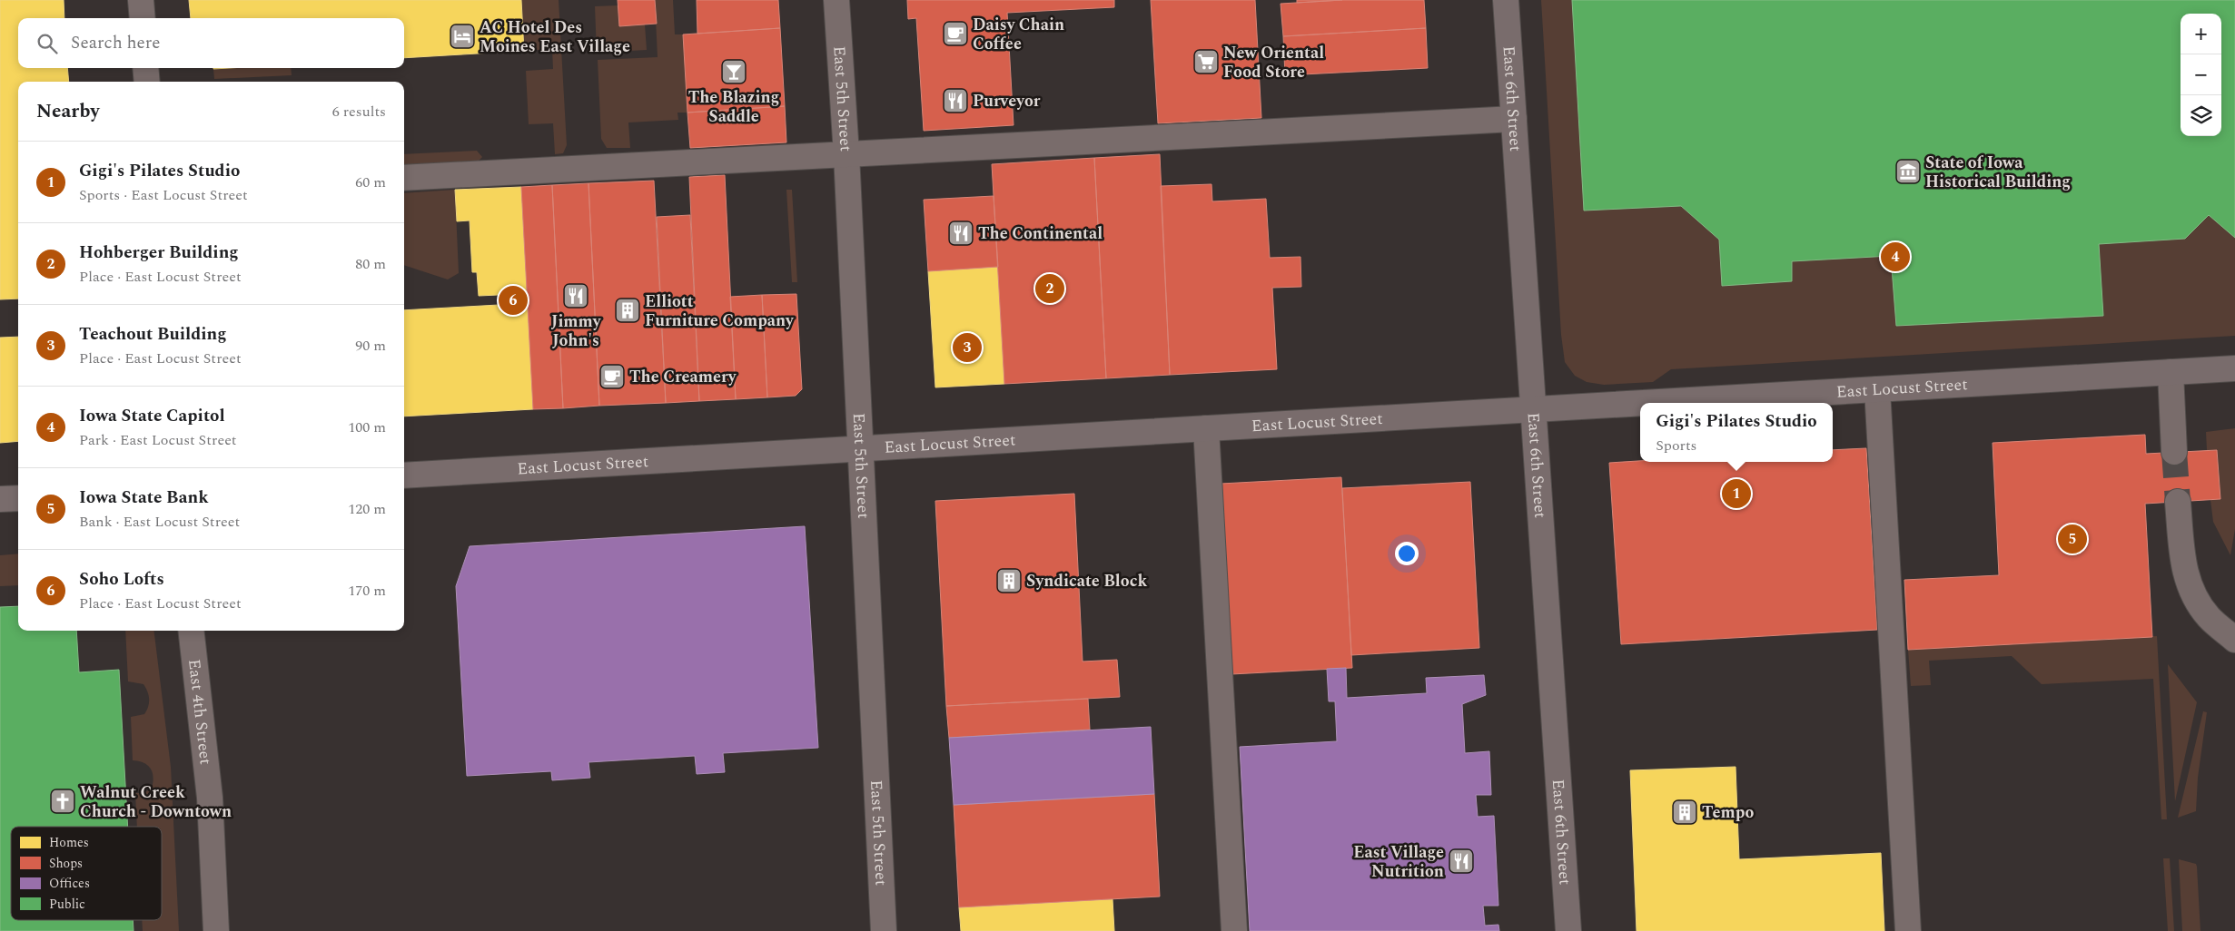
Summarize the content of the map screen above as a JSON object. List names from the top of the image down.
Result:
{
  "streets": {
    "main road": ["East 6th Street", "East Locust Street"],
    "street": ["East 5th Street", "East 4th Street"]
  },
  "crossings": [
    ["East 5th Street", "East Locust Street"],
    ["East 6th Street", "East Locust Street"]
  ],
  "places": {
    "cafe": ["Daisy Chain Coffee", "The Creamery"],
    "hotel": ["AC Hotel Des Moines East Village"],
    "supermarket": ["New Oriental Food Store"],
    "bar": ["The Blazing Saddle"],
    "restaurant": [
      "Purveyor",
      "The Continental",
      "Jimmy John's",
      "East Village Nutrition"
    ],
    "museum": ["State of Iowa Historical Building"],
    "building": ["Elliott Furniture Company", "Syndicate Block", "Tempo"],
    "church": ["Walnut Creek Church - Downtown"]
  },
  "legend": [
    "Homes",
    "Shops",
    "Offices",
    "Public"
  ],
  "page": {
    "map_buttons": ["+", "−"],
    "search": "Search here",
    "heading": ["Nearby", "6 results"],
    "list": [
      {
        "mark": "1",
        "name": "Gigi's Pilates Studio",
        "note": "Sports · East Locust Street",
        "value": "60 m"
      },
      {
        "mark": "2",
        "name": "Hohberger Building",
        "note": "Place · East Locust Street",
        "value": "80 m"
      },
      {
        "mark": "3",
        "name": "Teachout Building",
        "note": "Place · East Locust Street",
        "value": "90 m"
      },
      {
        "mark": "4",
        "name": "Iowa State Capitol",
        "note": "Park · East Locust Street",
        "value": "100 m"
      },
      {
        "mark": "5",
        "name": "Iowa State Bank",
        "note": "Bank · East Locust Street",
        "value": "120 m"
      },
      {
        "mark": "6",
        "name": "Soho Lofts",
        "note": "Place · East Locust Street",
        "value": "170 m"
      }
    ],
    "pins": [
      "4",
      "2",
      "6",
      "3",
      "1",
      "5"
    ],
    "popup": ["Gigi's Pilates Studio", "Sports"]
  }
}
